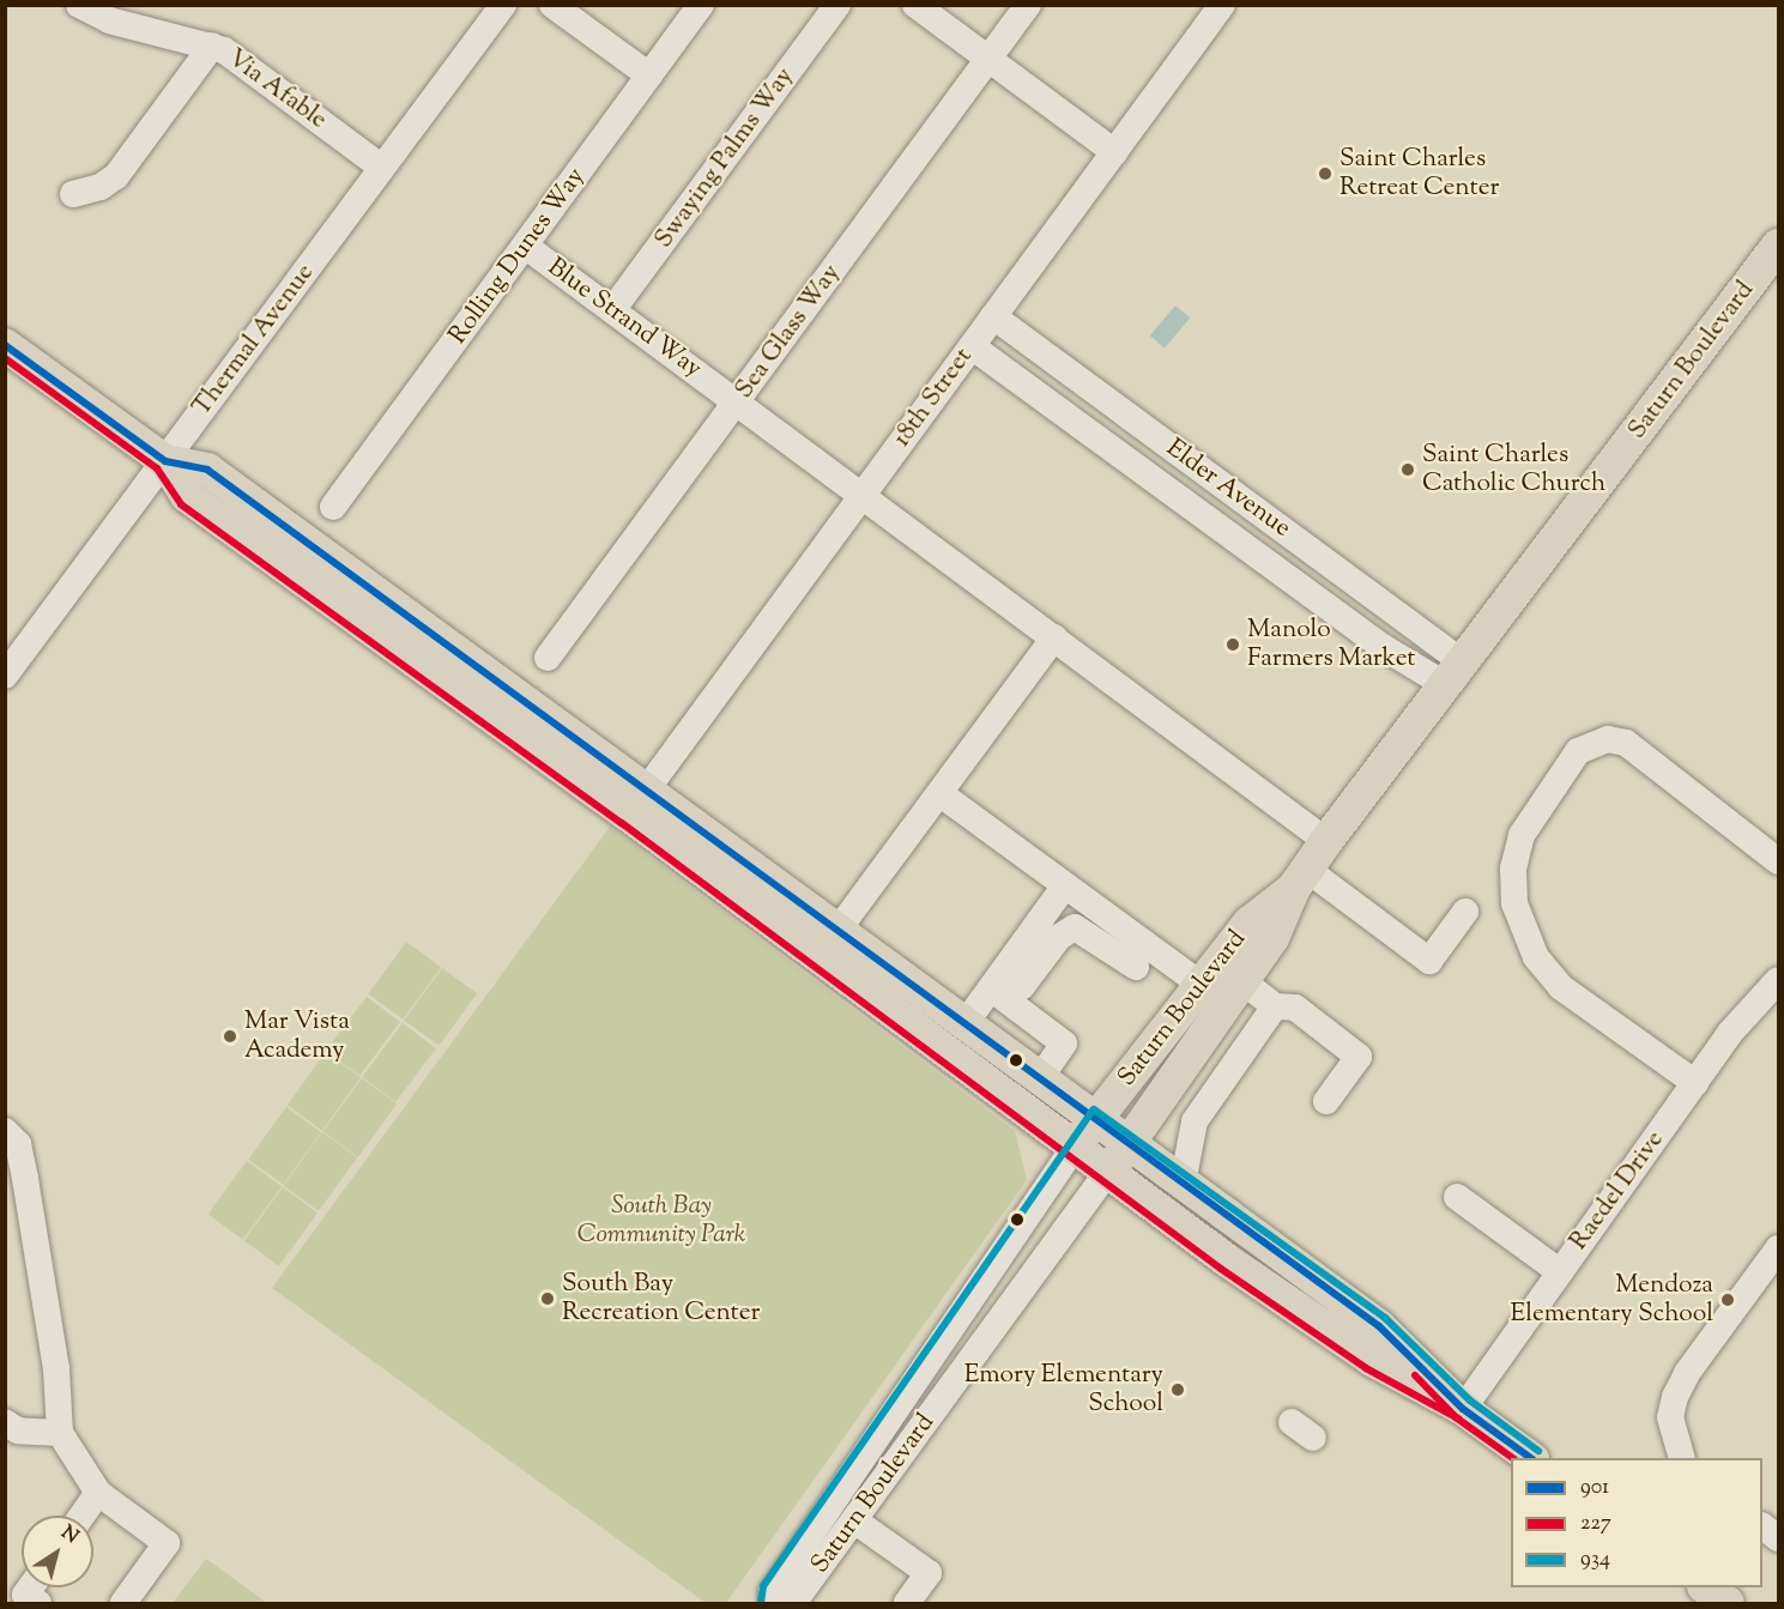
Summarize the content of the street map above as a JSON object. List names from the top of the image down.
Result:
{
  "streets": {
    "main road": ["Saturn Boulevard"],
    "street": [
      "Via Afable",
      "Swaying Palms Way",
      "Rolling Dunes Way",
      "Blue Strand Way",
      "Sea Glass Way",
      "Thermal Avenue",
      "18th Street",
      "Elder Avenue",
      "Raedel Drive"
    ]
  },
  "crossings": [
    ["Via Afable", "Thermal Avenue"],
    ["Swaying Palms Way", "Blue Strand Way"],
    ["Rolling Dunes Way", "Blue Strand Way"],
    ["Blue Strand Way", "Sea Glass Way"],
    ["Blue Strand Way", "Saturn Boulevard"],
    ["Blue Strand Way", "18th Street"],
    ["Saturn Boulevard", "Elder Avenue"],
    ["18th Street", "Elder Avenue"]
  ],
  "parks": ["South Bay Community Park"],
  "places": [
    "Saint Charles Retreat Center",
    "Saint Charles Catholic Church",
    "Manolo Farmers Market",
    "Mar Vista Academy",
    "South Bay Recreation Center",
    "Mendoza Elementary School",
    "Emory Elementary School"
  ],
  "lines": ["transit line 901", "transit line 227", "transit line 934"],
  "legend": ["901", "227", "934"],
  "north": "top right"
}
